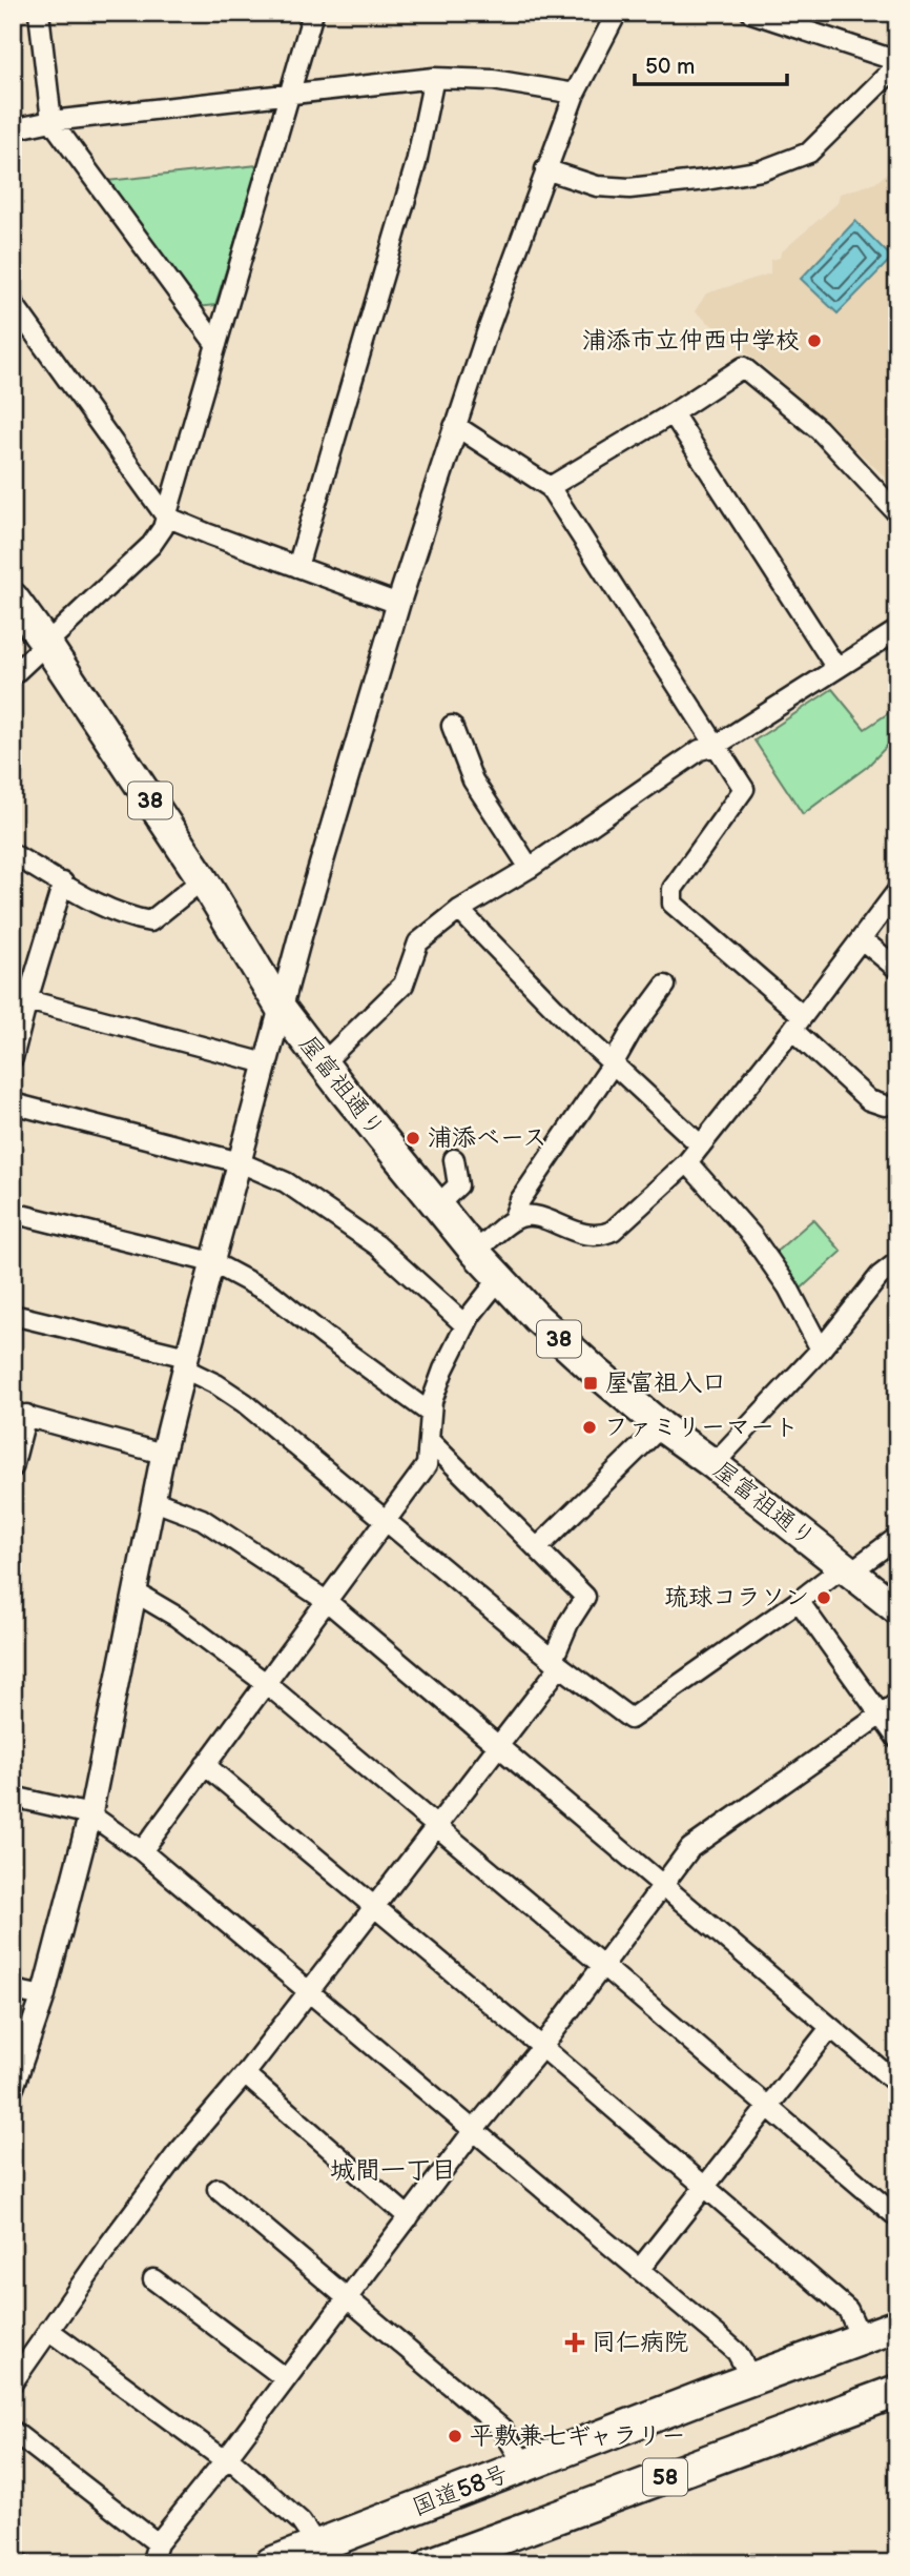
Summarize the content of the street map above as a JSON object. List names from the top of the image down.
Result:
{
  "streets": {
    "highway": ["58", "国道58号"],
    "main road": ["38", "屋富祖通り"]
  },
  "districts": ["城間一丁目"],
  "places": {
    "other": [
      "浦添市立仲西中学校",
      "浦添ベース",
      "ファミリーマート",
      "琉球コラソン",
      "平敷兼七ギャラリー"
    ],
    "transit": ["屋富祖入口"],
    "health": ["同仁病院"]
  },
  "scale_bar": "50 m"
}
